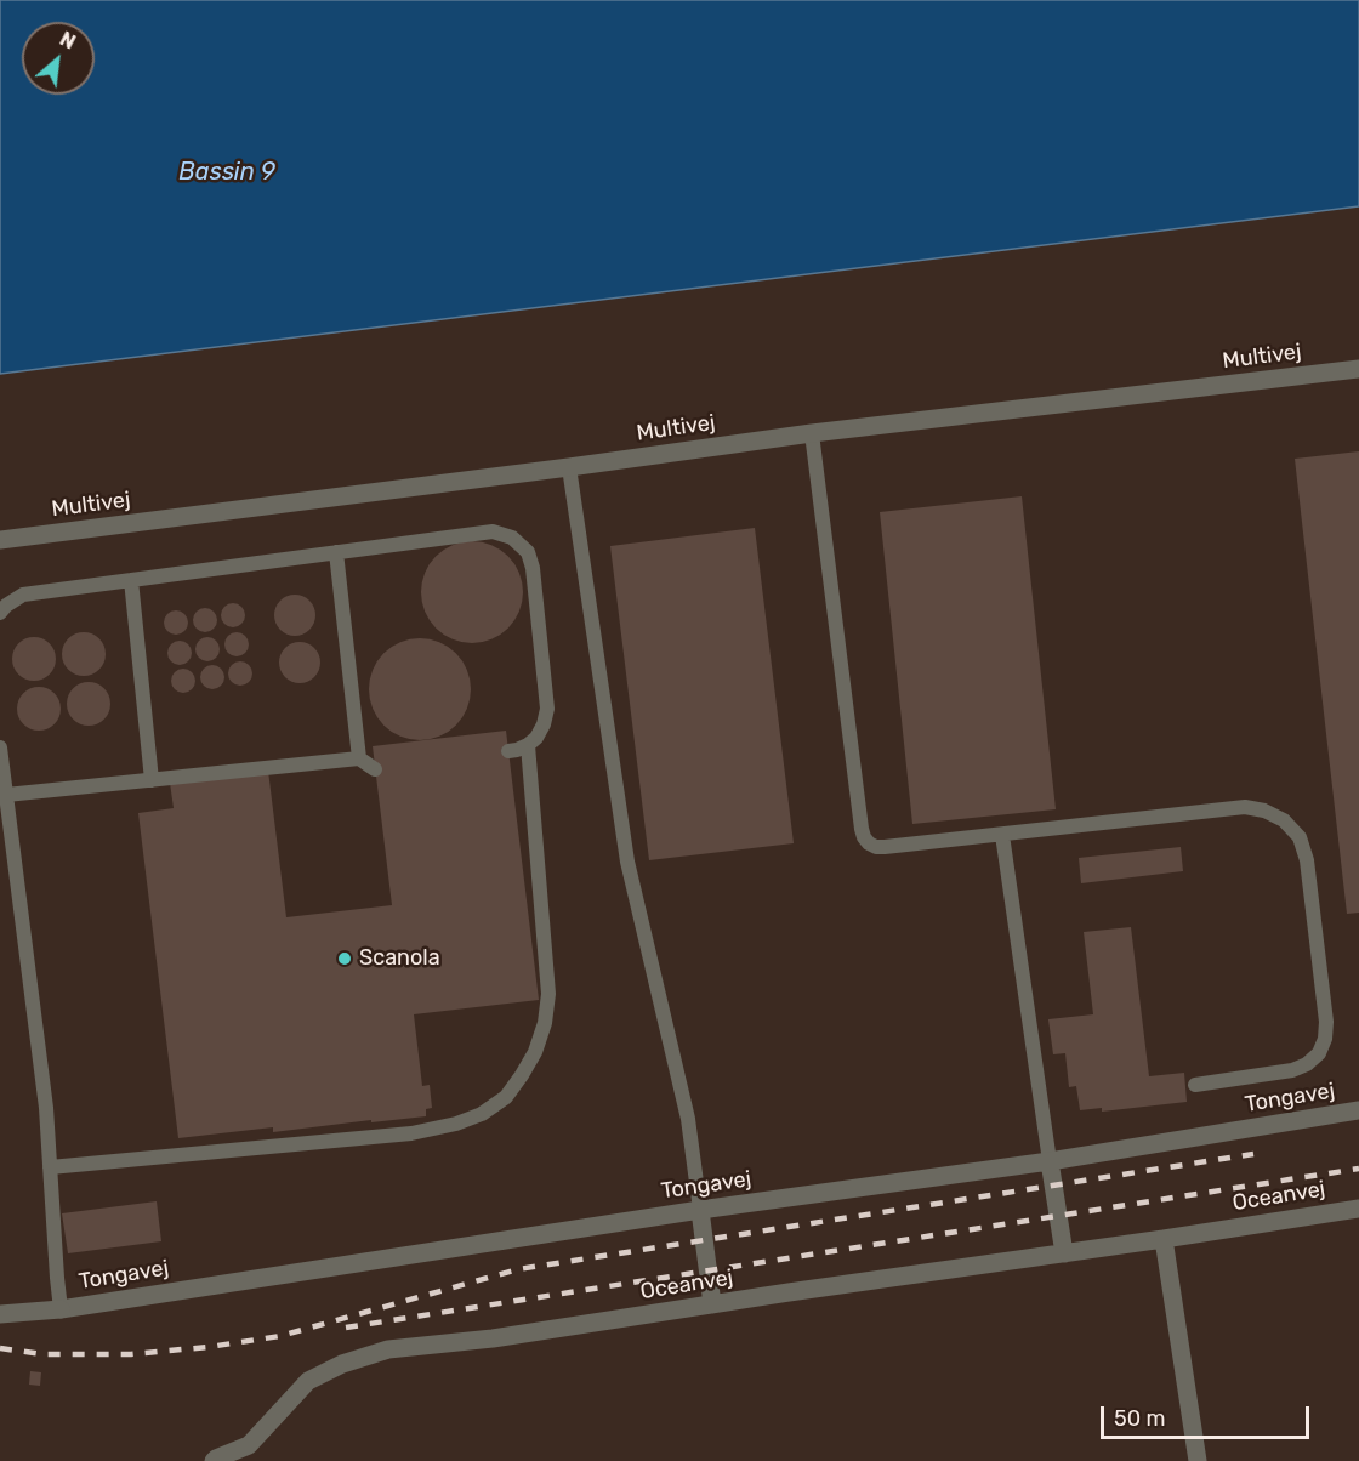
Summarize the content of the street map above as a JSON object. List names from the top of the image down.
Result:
{
  "streets": {
    "street": ["Multivej", "Tongavej", "Oceanvej"]
  },
  "water": ["Bassin 9"],
  "places": ["Scanola"],
  "scale_bar": "50 m",
  "north": "top right"
}
